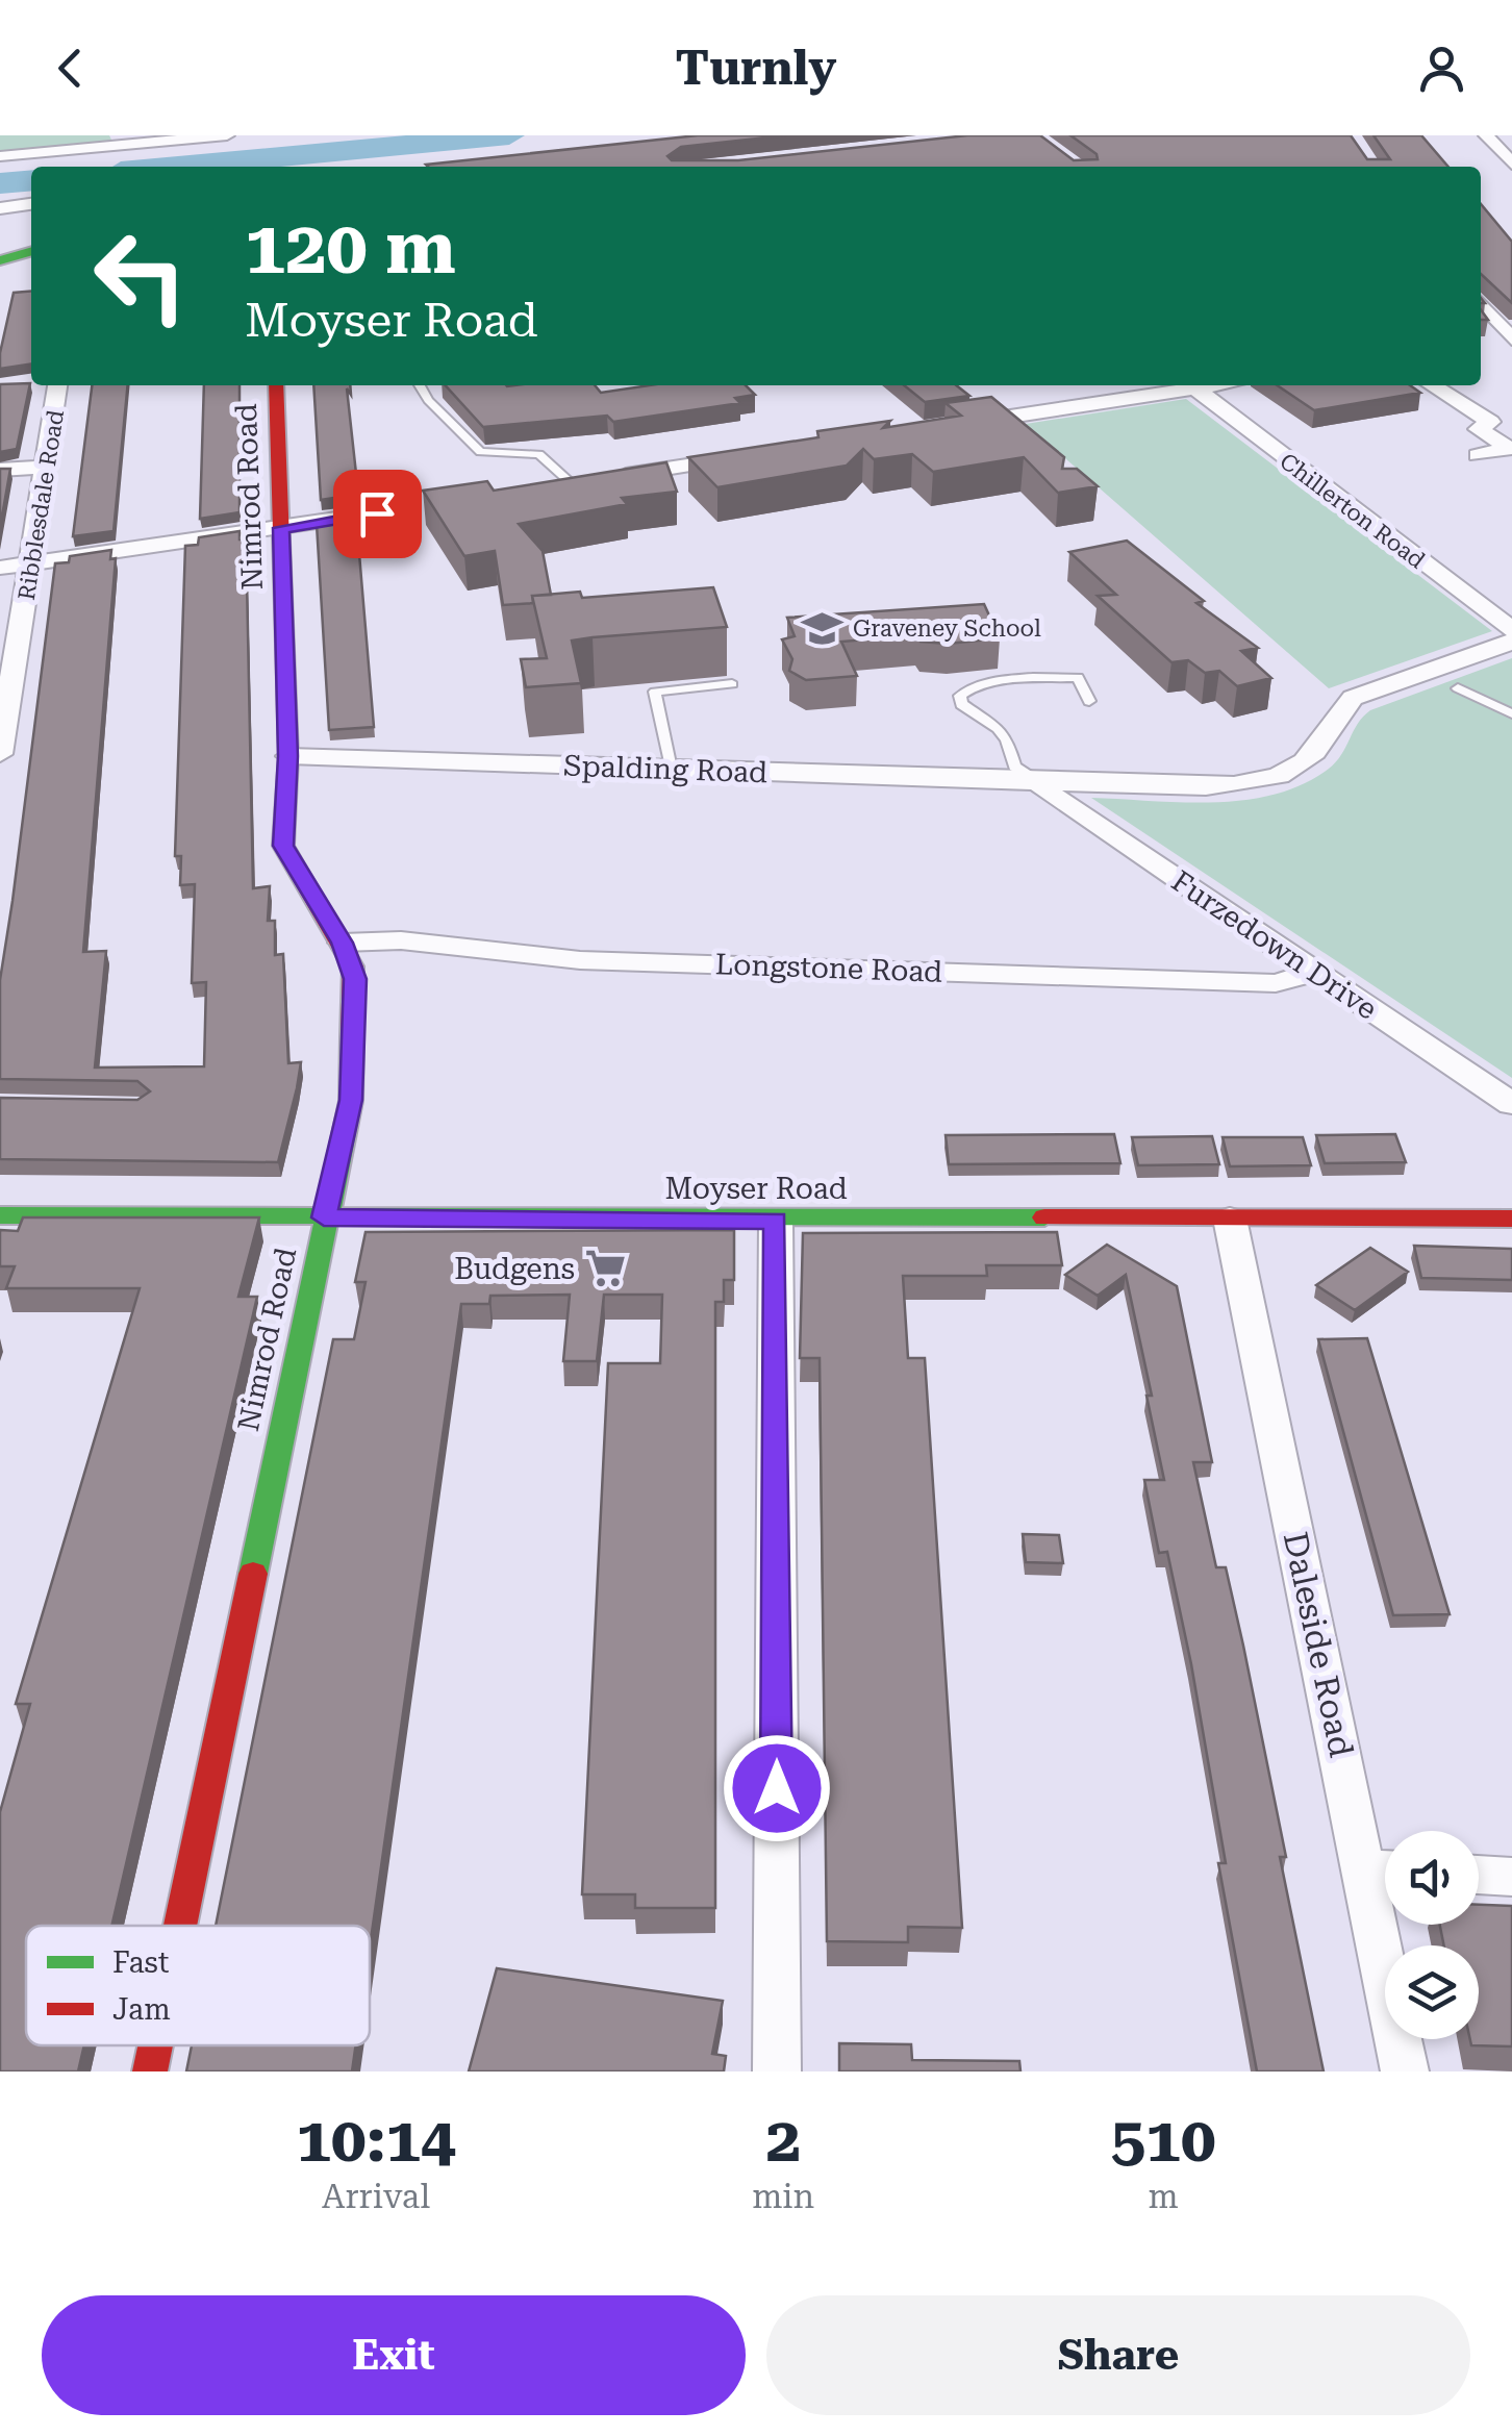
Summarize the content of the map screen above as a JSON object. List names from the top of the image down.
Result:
{
  "streets": {
    "street": [
      "Nimrod Road",
      "Ribblesdale Road",
      "Chillerton Road",
      "Spalding Road",
      "Furzedown Drive",
      "Longstone Road",
      "Moyser Road",
      "Daleside Road"
    ]
  },
  "crossings": [
    ["Nimrod Road", "Spalding Road"],
    ["Nimrod Road", "Longstone Road"],
    ["Nimrod Road", "Moyser Road"],
    ["Spalding Road", "Furzedown Drive"],
    ["Furzedown Drive", "Longstone Road"],
    ["Moyser Road", "Daleside Road"]
  ],
  "places": {
    "school or university": ["Graveney School"],
    "supermarket": ["Budgens"]
  },
  "legend": ["Fast", "Jam"],
  "page": {
    "header": "Turnly",
    "turn": ["120 m", "Moyser Road"],
    "eta": [
      "10:14",
      "Arrival",
      "2",
      "min",
      "510",
      "m"
    ],
    "buttons": ["Exit", "Share"]
  }
}
